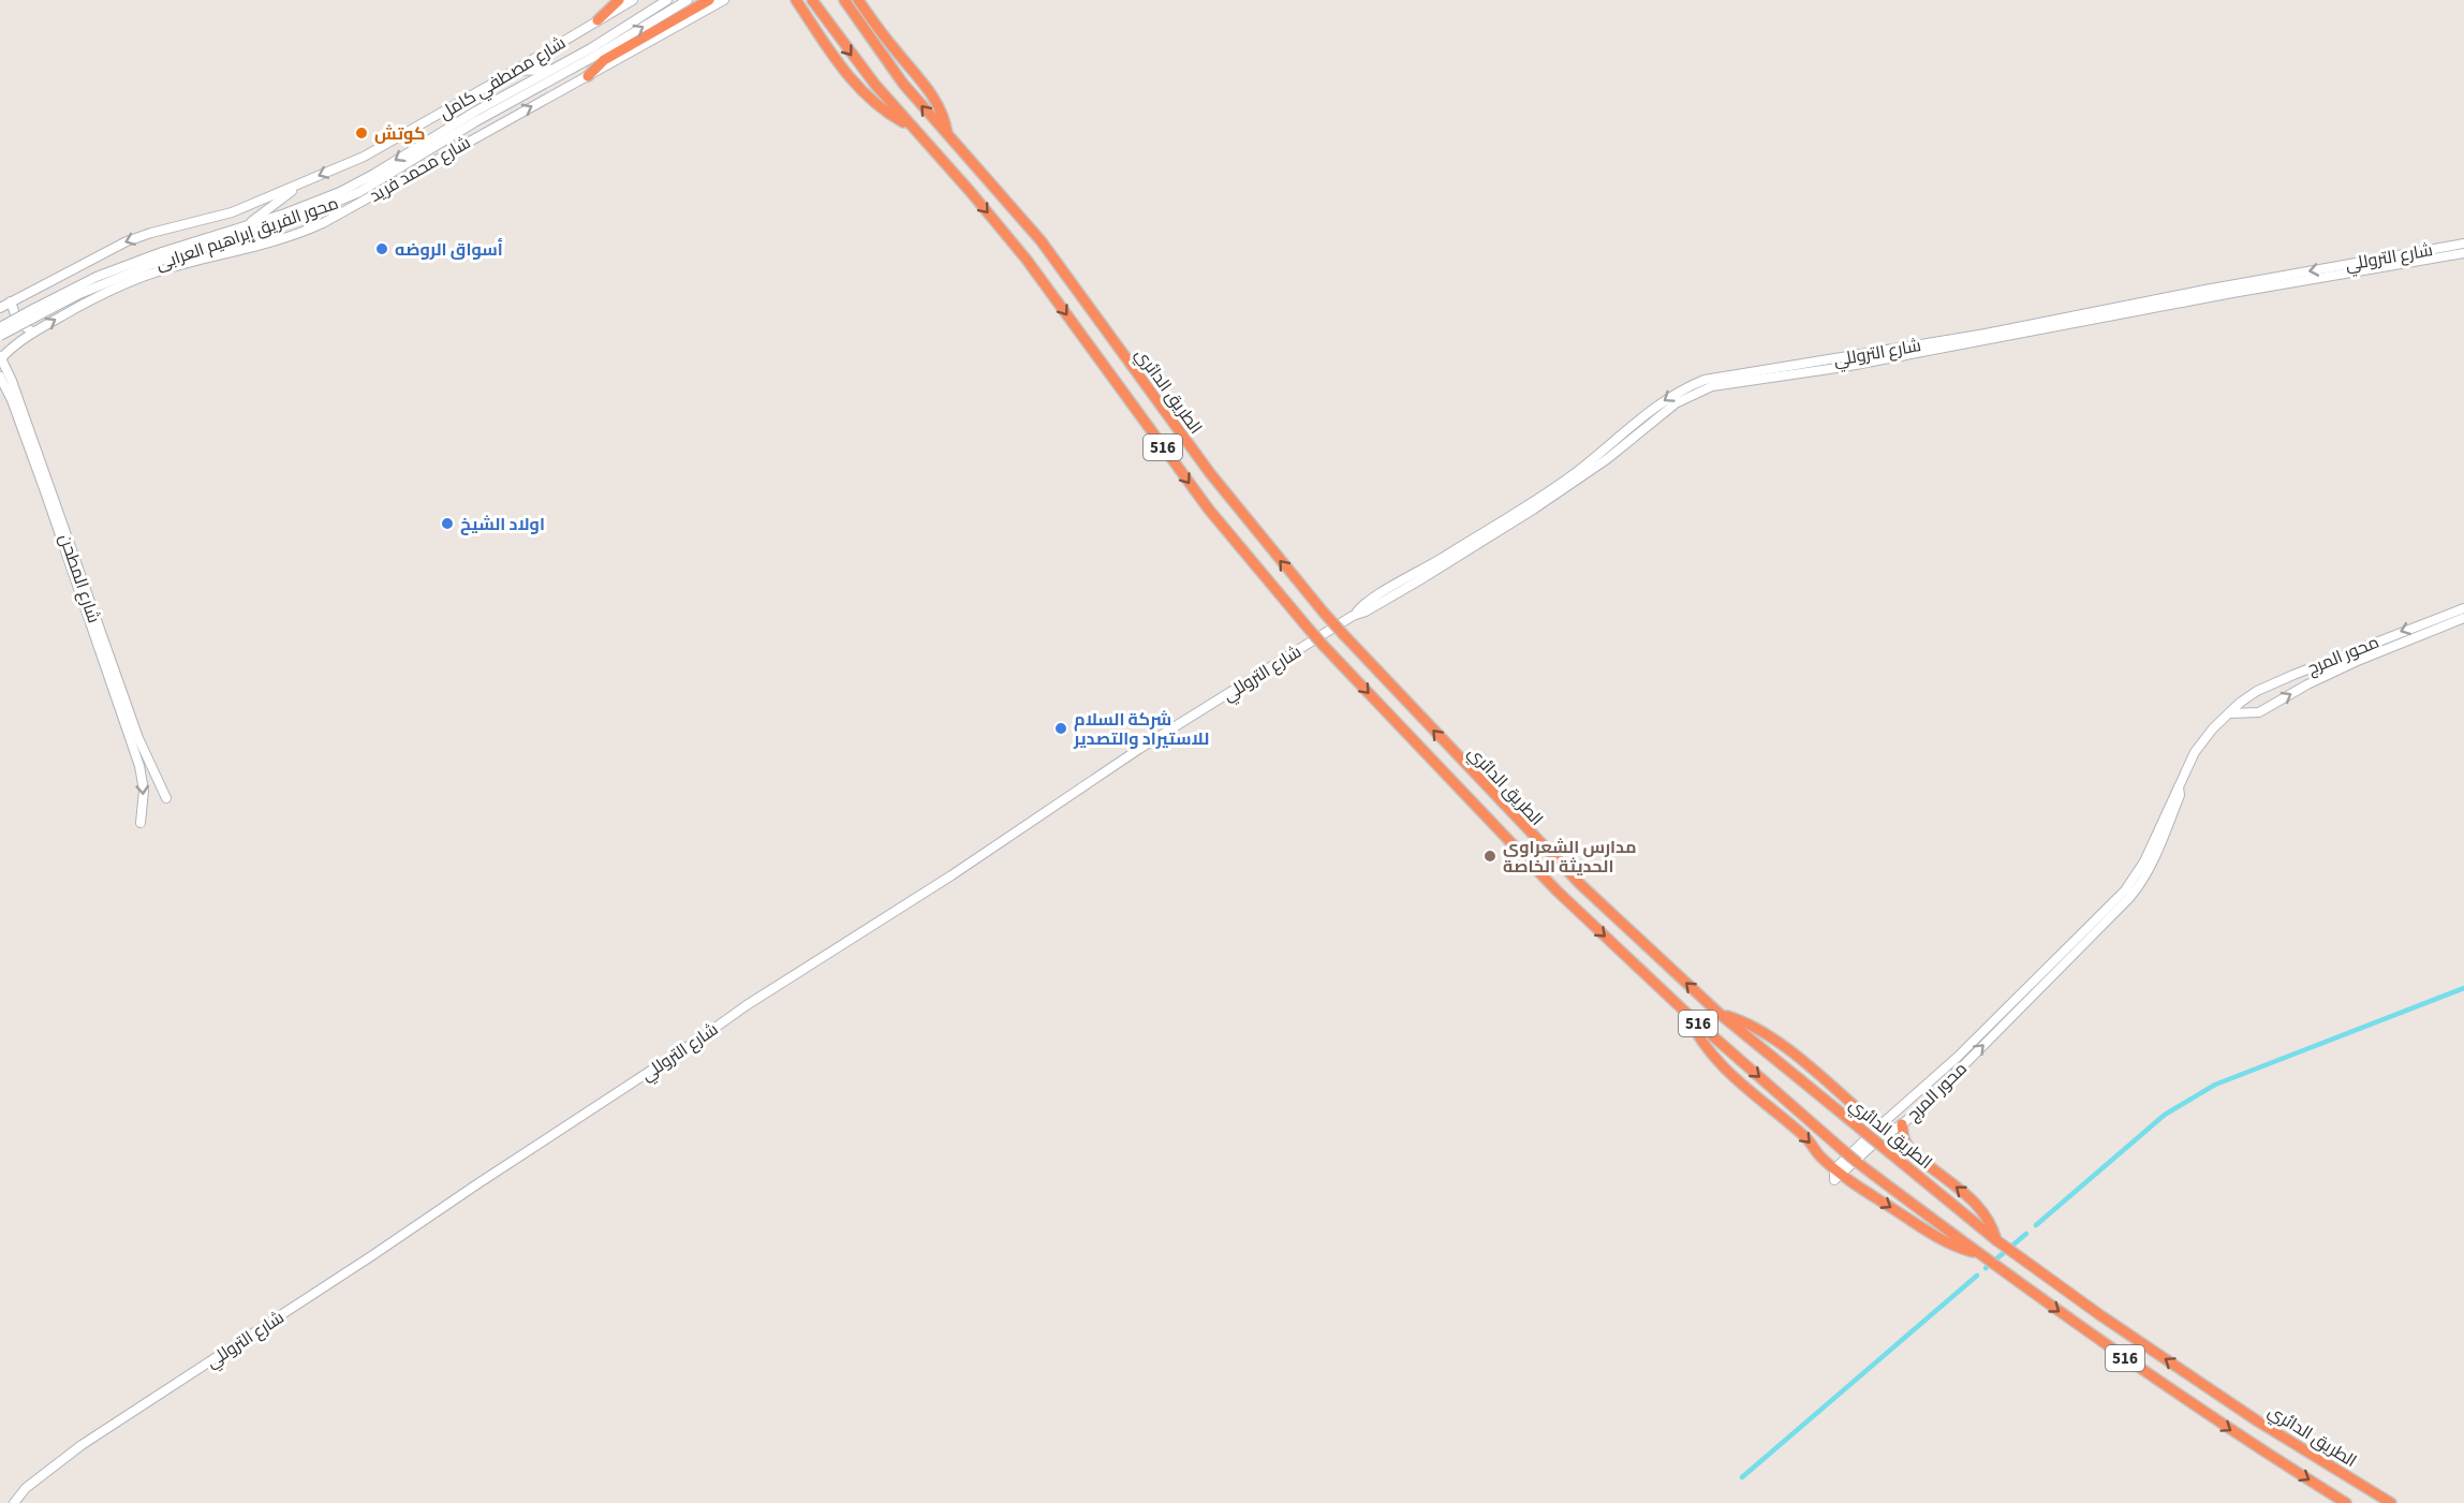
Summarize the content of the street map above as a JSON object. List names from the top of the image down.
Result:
{
  "streets": {
    "highway": ["الطريق الدائري", "516"],
    "street": [
      "شارع مصطفي كامل",
      "شارع محمد فريد",
      "محور الفريق إبراهيم العرابى",
      "شارع التروللي",
      "شارع المطحن",
      "محور المرج"
    ]
  },
  "crossings": [
    ["شارع محمد فريد", "شارع المطحن"]
  ],
  "one_way": ["شارع مصطفي كامل", "شارع محمد فريد"],
  "places": [
    "كوتش",
    "أسواق الروضه",
    "اولاد الشيخ",
    "شركة السلام للاستيراد والتصدير",
    "مدارس الشعراوي الحديثة الخاصة"
  ]
}
